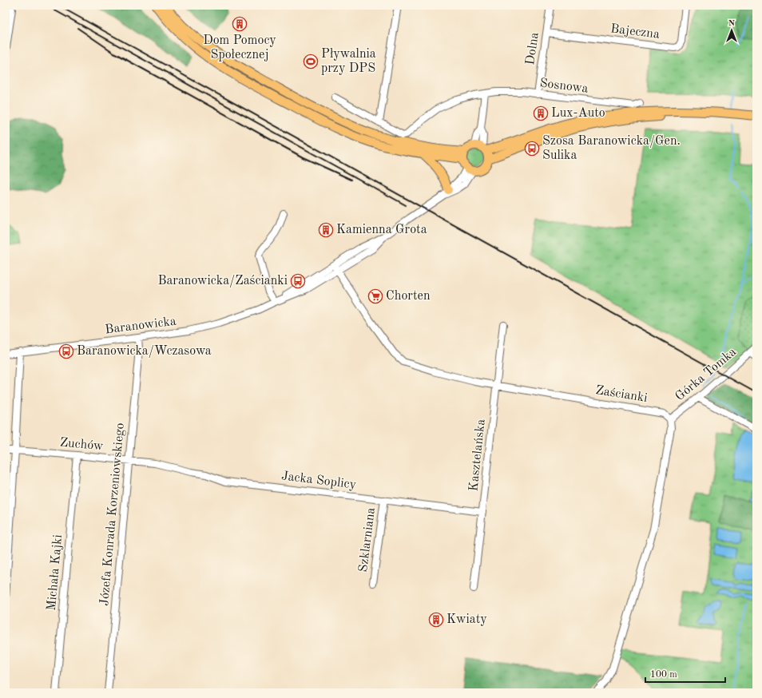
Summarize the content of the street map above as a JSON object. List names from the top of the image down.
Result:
{
  "streets": {
    "street": [
      "Bajeczna",
      "Dolna",
      "Sosnowa",
      "Baranowicka",
      "Górka Tomka",
      "Zaścianki",
      "Zuchów",
      "Kasztelańska",
      "Jacka Soplicy",
      "Józefa Konrada Korzeniowskiego",
      "Szklarniana",
      "Michała Kajki"
    ]
  },
  "crossings": [
    ["Bajeczna", "Dolna"],
    ["Dolna", "Sosnowa"],
    ["Baranowicka", "Zaścianki"],
    ["Baranowicka", "Józefa Konrada Korzeniowskiego"],
    ["Górka Tomka", "Zaścianki"],
    ["Zaścianki", "Kasztelańska"],
    ["Zuchów", "Jacka Soplicy"],
    ["Zuchów", "Józefa Konrada Korzeniowskiego"],
    ["Zuchów", "Michała Kajki"],
    ["Kasztelańska", "Jacka Soplicy"],
    ["Jacka Soplicy", "Szklarniana"]
  ],
  "places": {
    "building": [
      "Dom Pomocy Społecznej",
      "Lux-Auto",
      "Kamienna Grota",
      "Kwiaty"
    ],
    "sports": ["Pływalnia przy DPS"],
    "bus stop": ["Szosa Baranowicka/Gen. Sulika", "Baranowicka/Zaścianki", "Baranowicka/Wczasowa"],
    "supermarket": ["Chorten"]
  },
  "scale_bar": "100 m",
  "north": "top"
}
